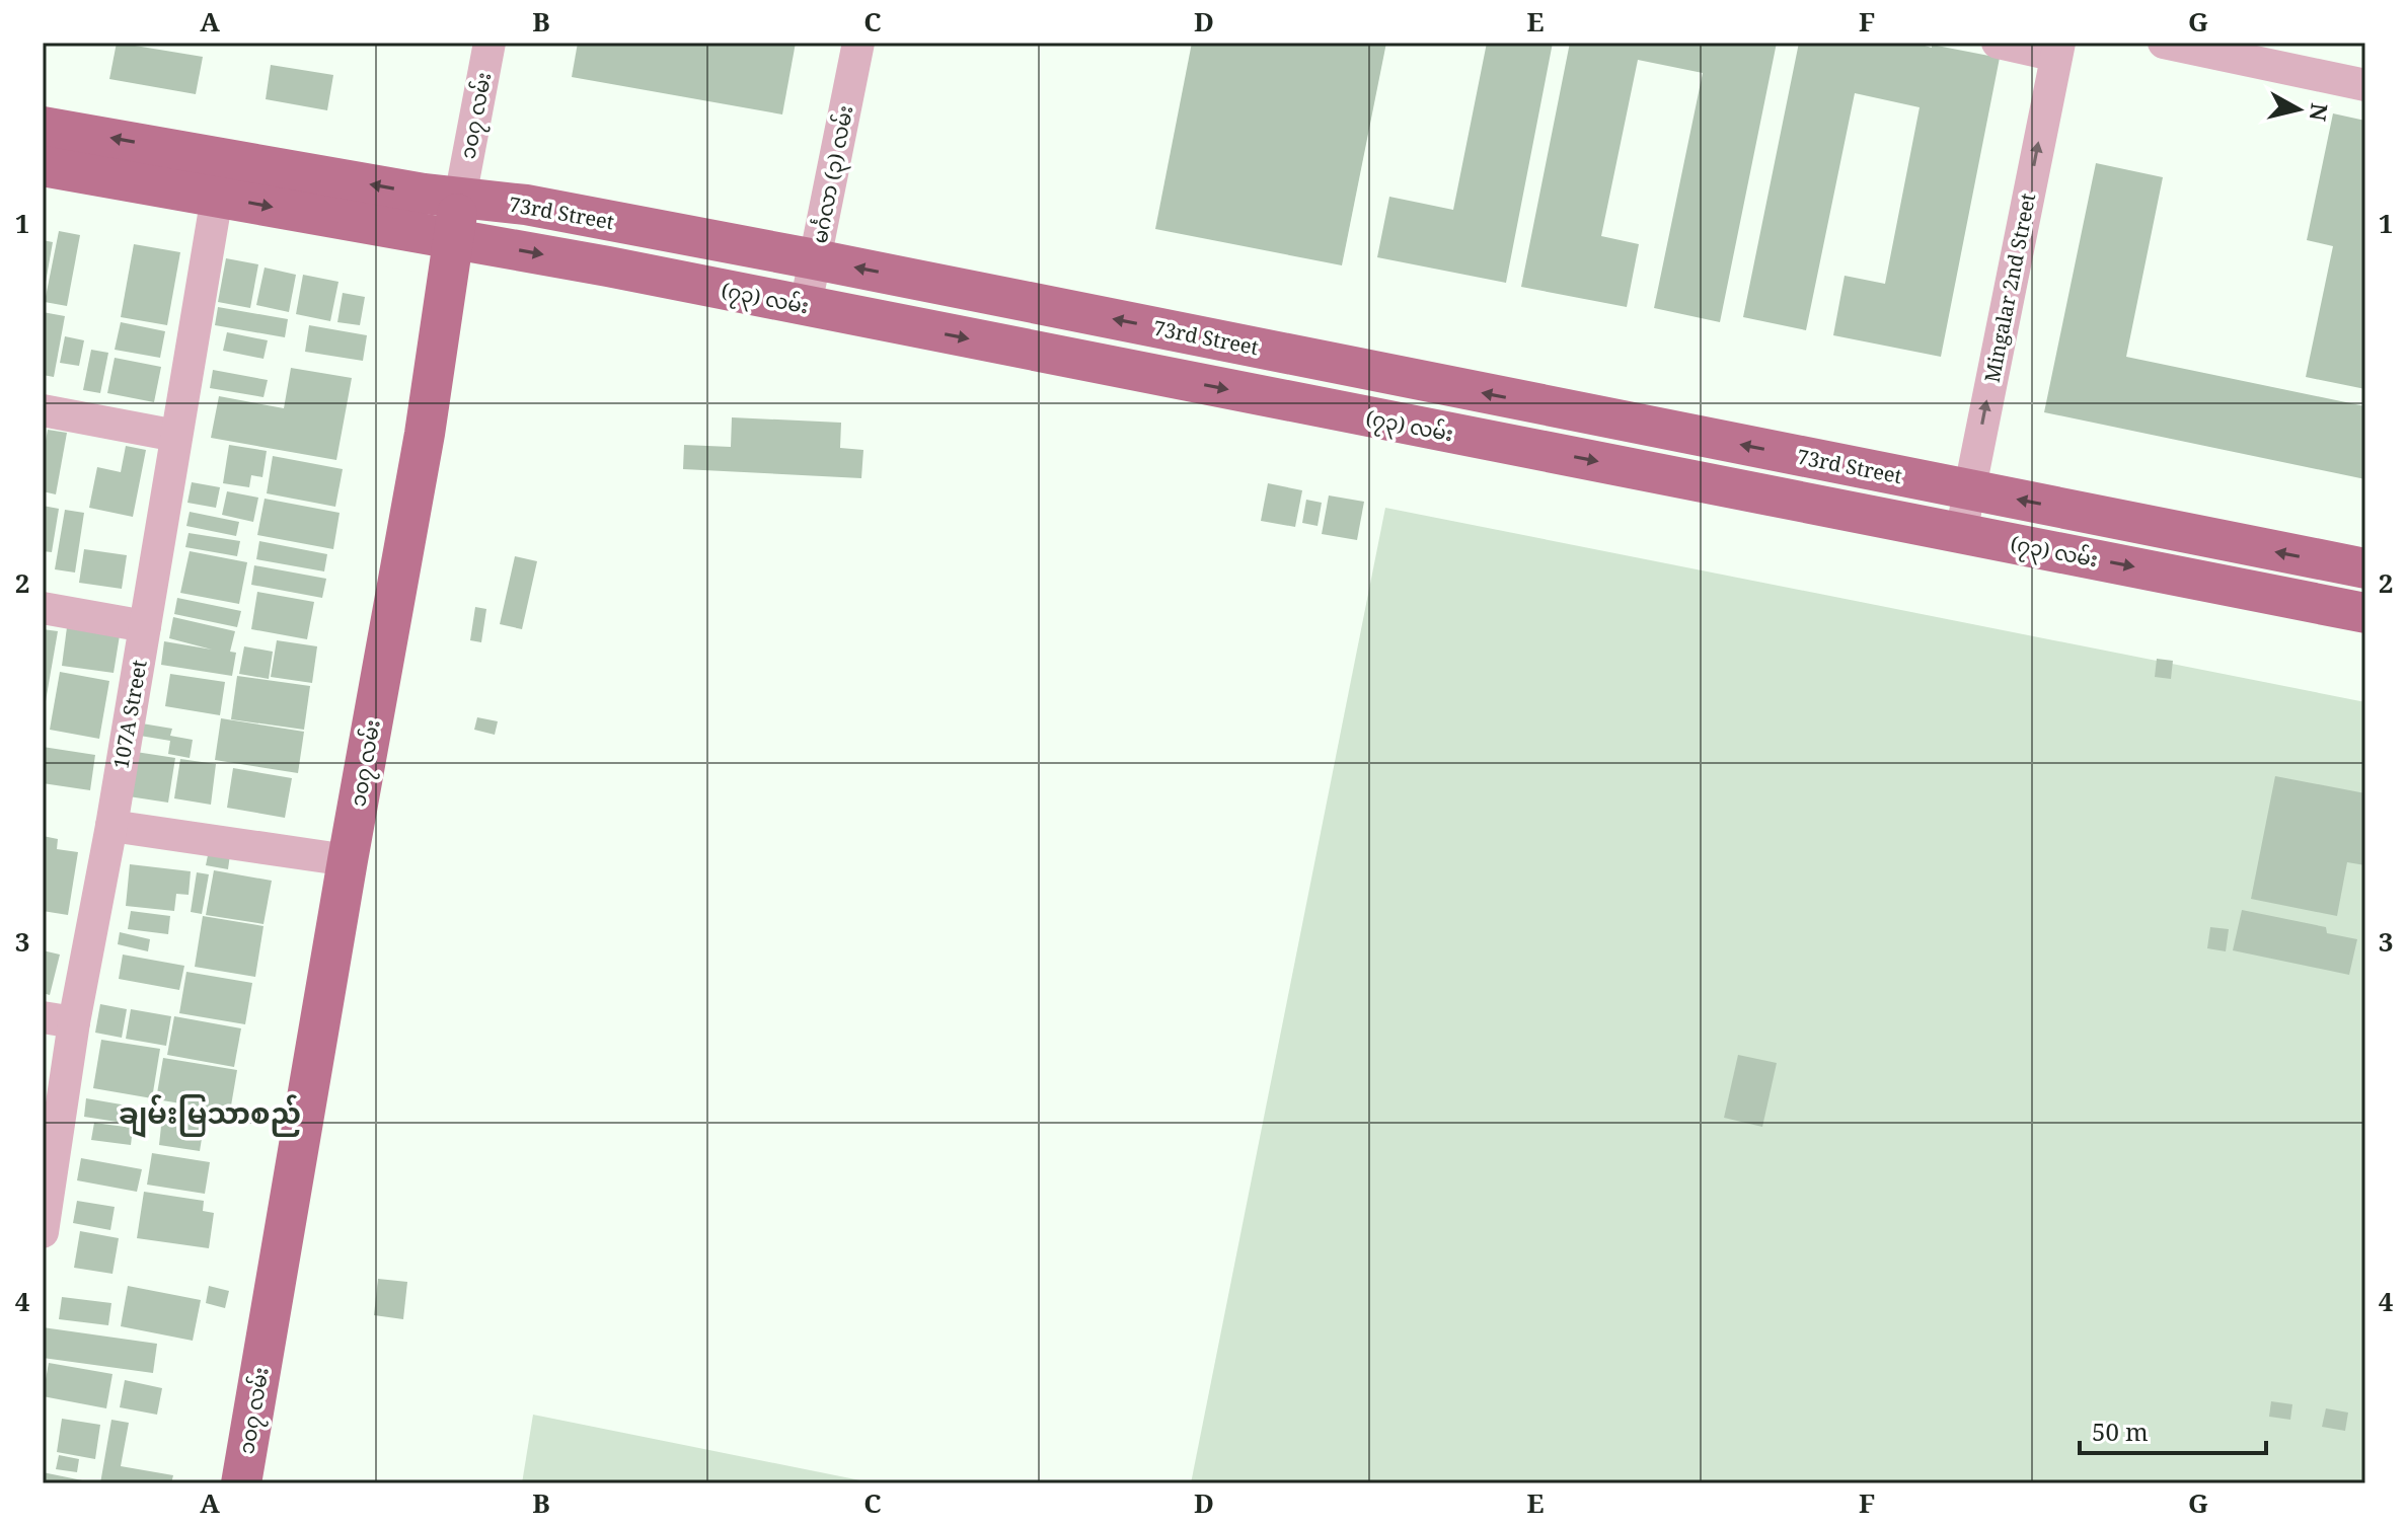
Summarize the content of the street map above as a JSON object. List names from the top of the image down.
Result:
{
  "streets": {
    "main road": ["၁၀၇ လမ်း", "73rd Street", "(၇၃) လမ်း"],
    "street": ["မင်္ဂလာ (၃) လမ်း", "Mingalar 2nd Street", "107A Street"]
  },
  "crossings": [
    ["၁၀၇ လမ်း", "73rd Street"],
    ["၁၀၇ လမ်း", "(၇၃) လမ်း"],
    ["မင်္ဂလာ (၃) လမ်း", "73rd Street"],
    ["မင်္ဂလာ (၃) လမ်း", "(၇၃) လမ်း"],
    ["73rd Street", "Mingalar 2nd Street"],
    ["Mingalar 2nd Street", "(၇၃) လမ်း"]
  ],
  "one_way": ["73rd Street", "Mingalar 2nd Street", "(၇၃) လမ်း"],
  "districts": ["ချမ်းမြသာစည်"],
  "scale_bar": "50 m",
  "north": "right",
  "grid": {
    "columns": [
      "A",
      "B",
      "C",
      "D",
      "E",
      "F",
      "G"
    ],
    "rows": [
      "1",
      "2",
      "3",
      "4"
    ]
  }
}
